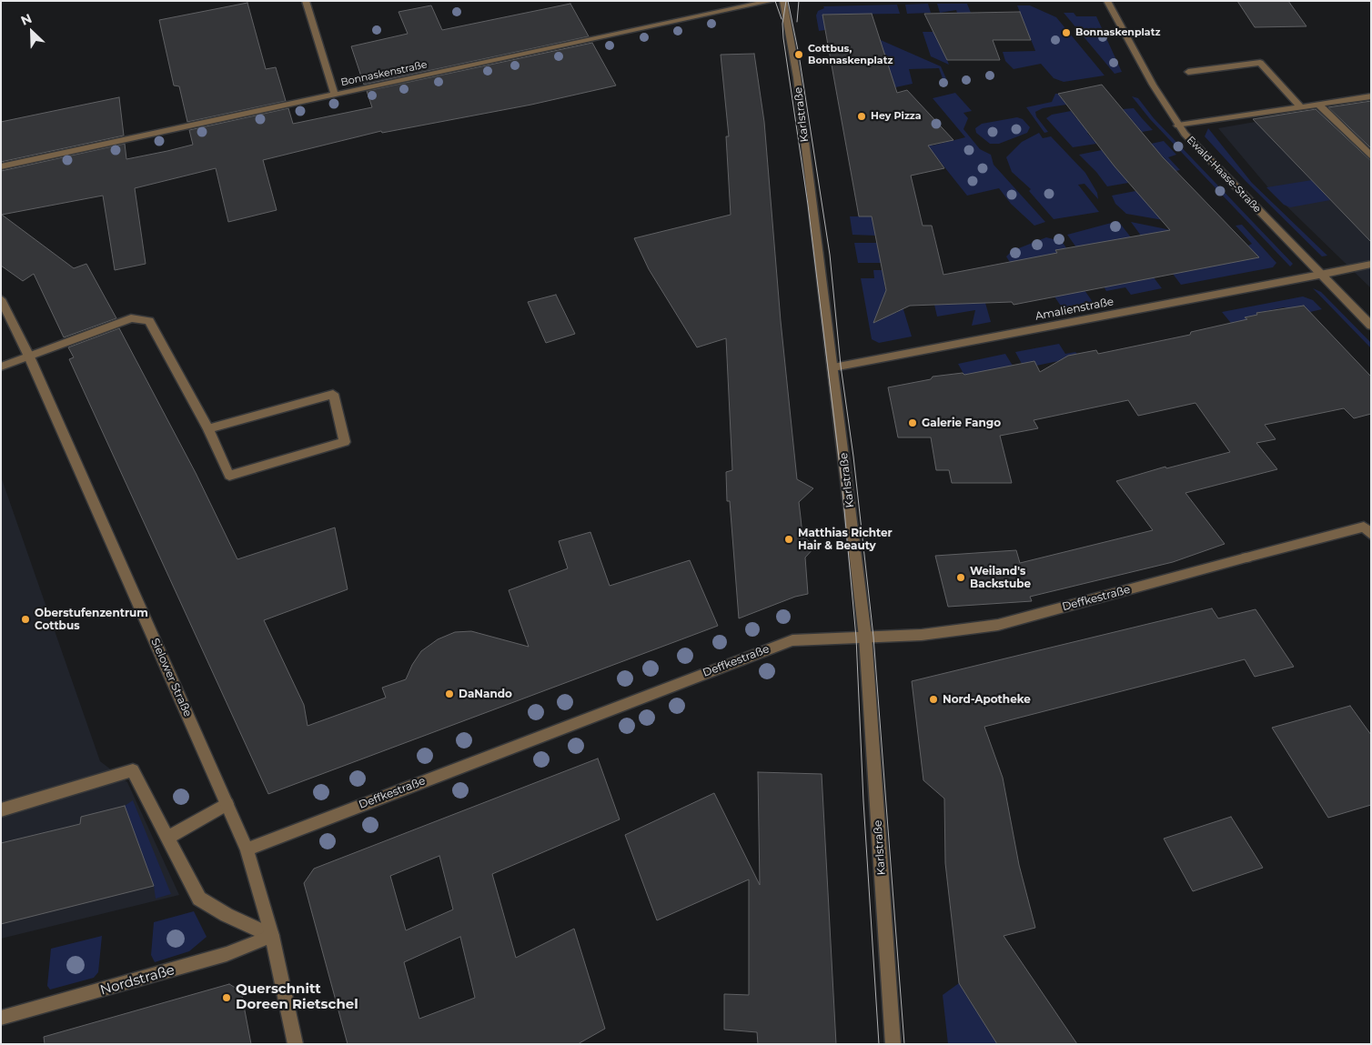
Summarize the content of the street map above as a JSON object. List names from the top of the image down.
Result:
{
  "streets": {
    "street": [
      "Bonnaskenstraße",
      "Karlstraße",
      "Ewald-Haase-Straße",
      "Amalienstraße",
      "Deffkestraße",
      "Sielower Straße",
      "Nordstraße"
    ]
  },
  "crossings": [
    ["Karlstraße", "Amalienstraße"],
    ["Karlstraße", "Deffkestraße"],
    ["Ewald-Haase-Straße", "Amalienstraße"],
    ["Deffkestraße", "Sielower Straße"],
    ["Sielower Straße", "Nordstraße"]
  ],
  "places": [
    "Bonnaskenplatz",
    "Cottbus, Bonnaskenplatz",
    "Hey Pizza",
    "Galerie Fango",
    "Matthias Richter Hair & Beauty",
    "Weiland's Backstube",
    "Oberstufenzentrum Cottbus",
    "DaNando",
    "Nord-Apotheke",
    "Querschnitt Doreen Rietschel"
  ],
  "north": "top left"
}
